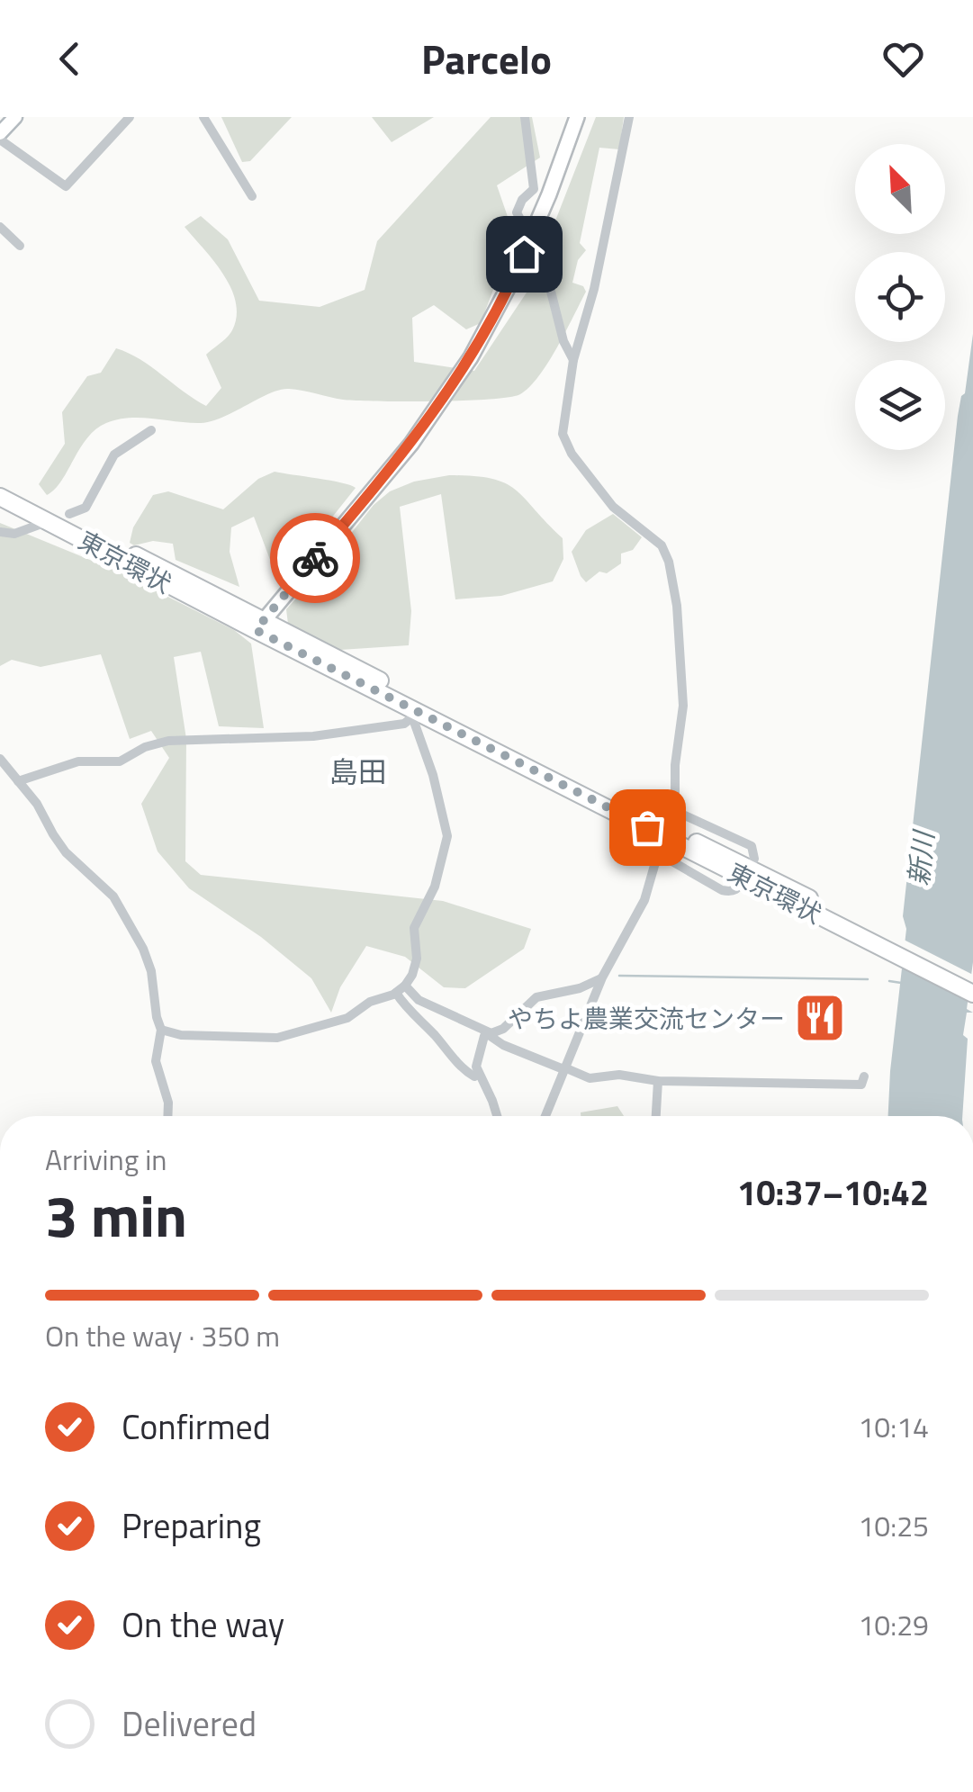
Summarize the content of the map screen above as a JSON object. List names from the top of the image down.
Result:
{
  "streets": {
    "highway": ["東京環状"]
  },
  "districts": ["島田"],
  "water": ["新川"],
  "places": {
    "restaurant": ["やちよ農業交流センター"]
  },
  "north": "top left",
  "page": {
    "header": "Parcelo",
    "heading": ["3 min", "Arriving in", "10:37–10:42"],
    "bar": "On the way · 350 m",
    "list": [
      ["Confirmed", "10:14"],
      ["Preparing", "10:25"],
      ["On the way", "10:29"],
      "Delivered"
    ]
  }
}
